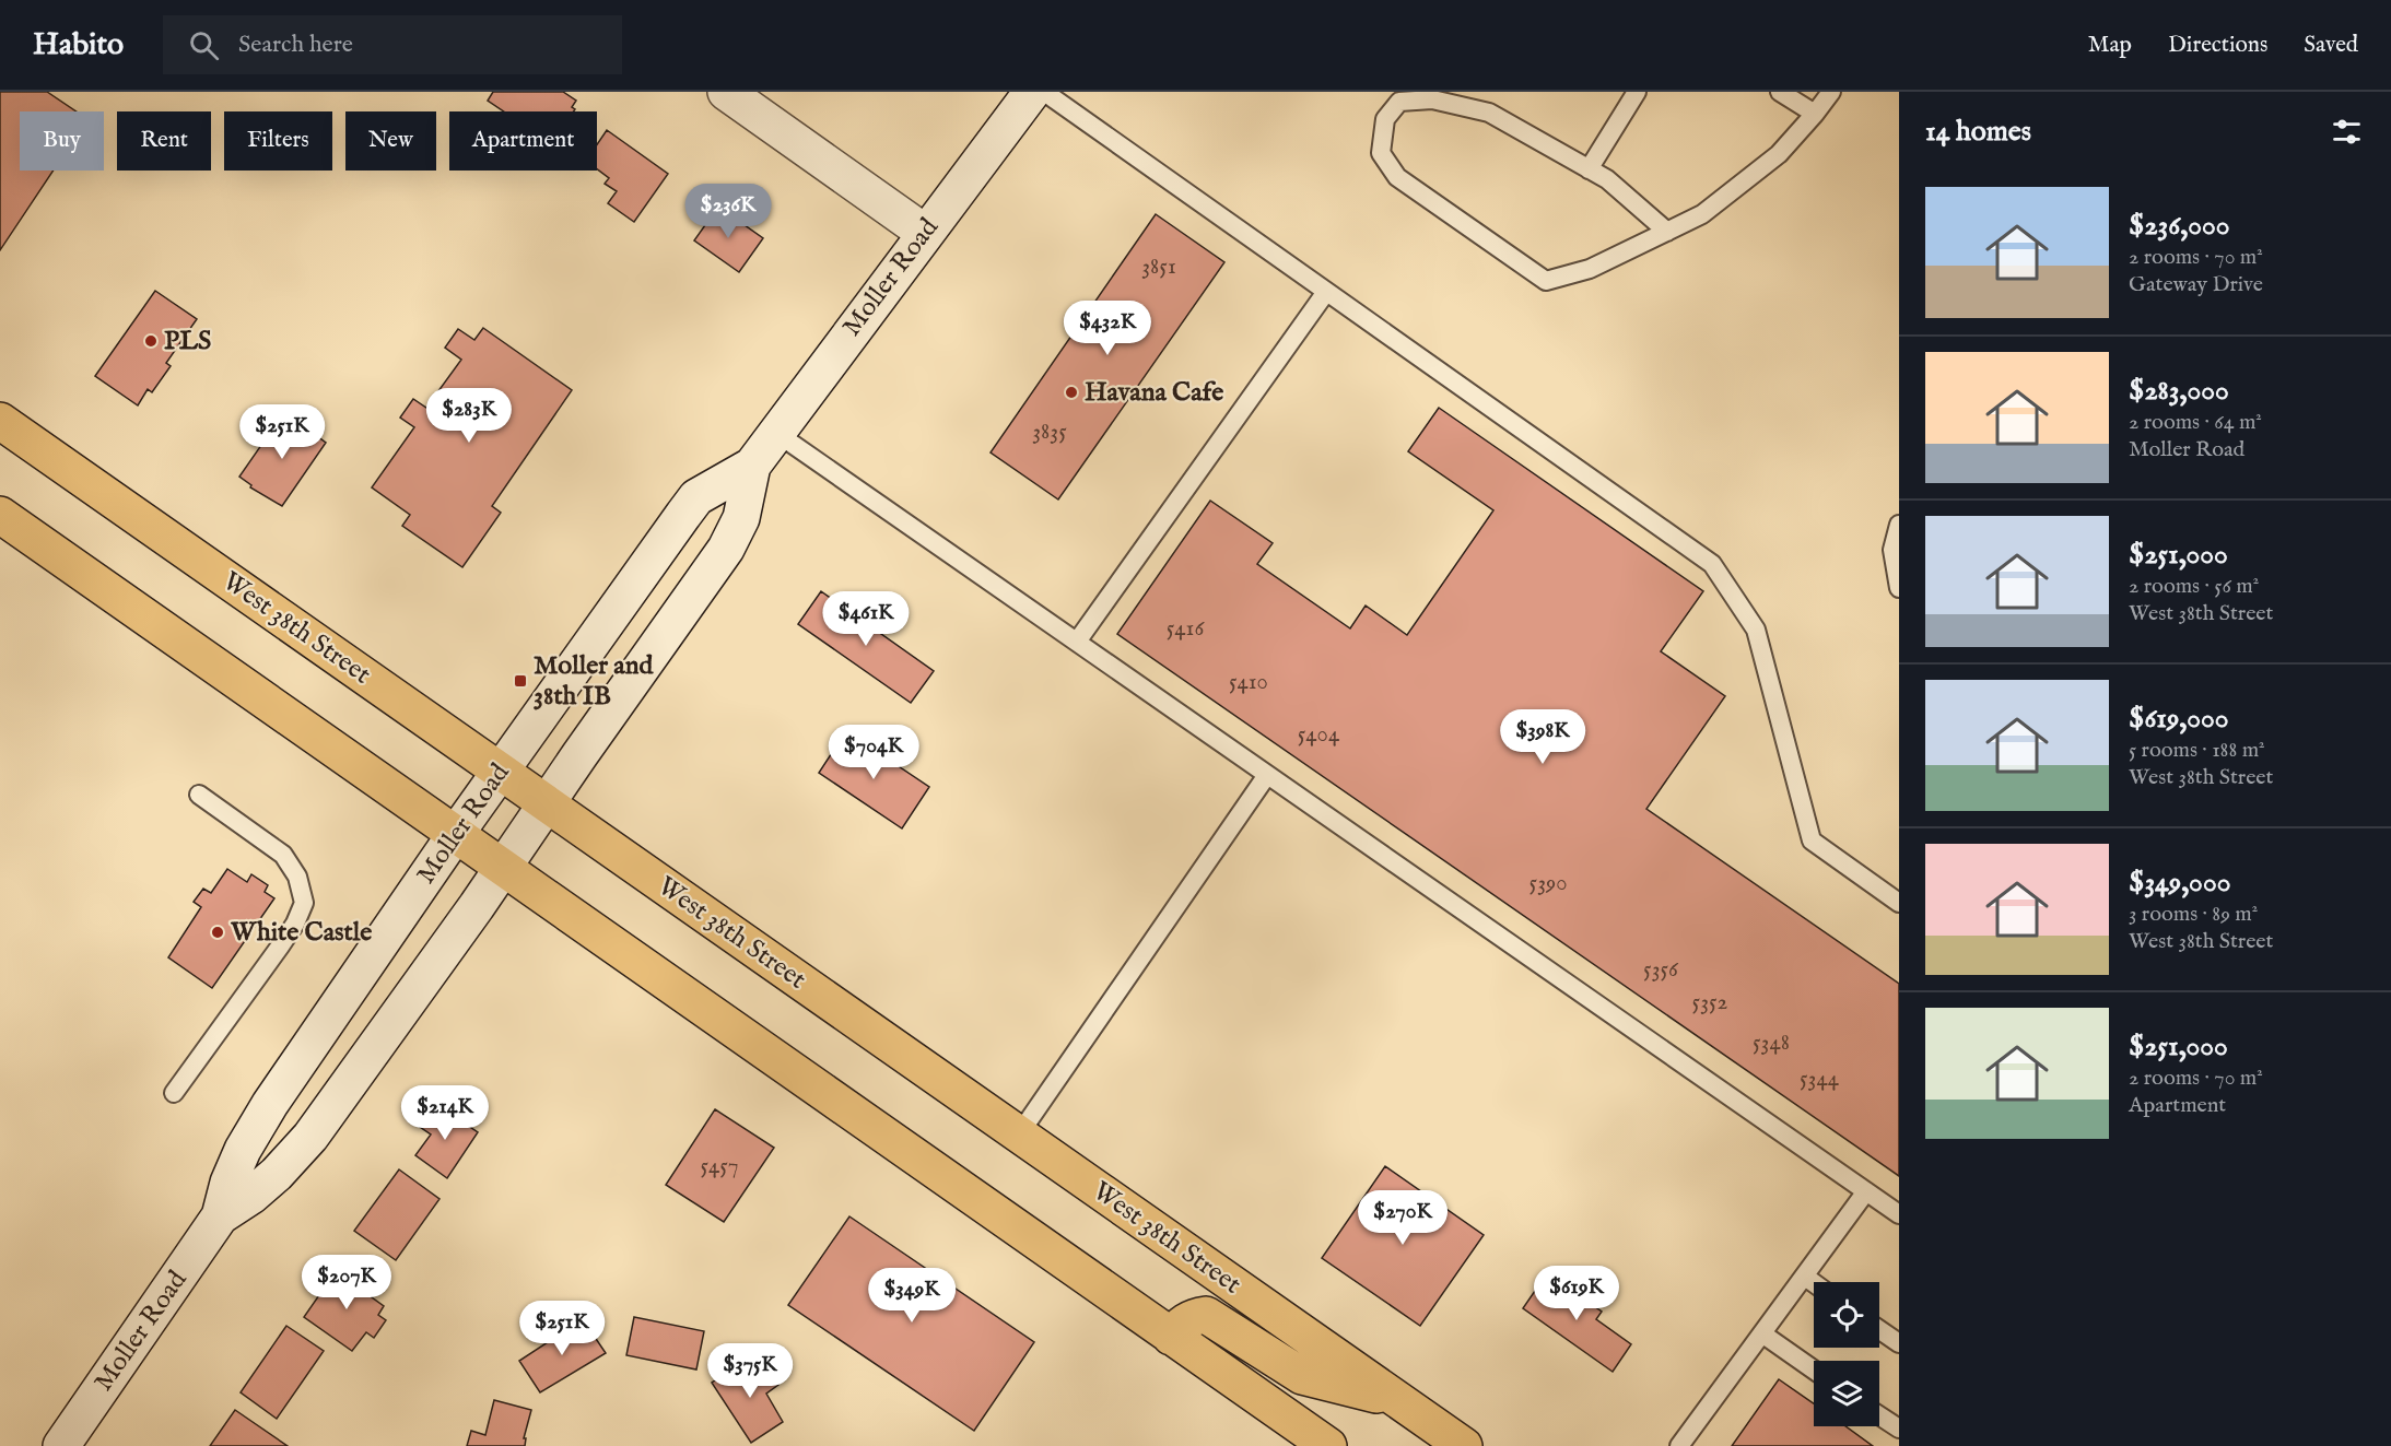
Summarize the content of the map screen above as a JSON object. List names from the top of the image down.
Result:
{
  "streets": {
    "main road": ["Moller Road", "West 38th Street"]
  },
  "crossings": [
    ["Moller Road", "West 38th Street"]
  ],
  "places": {
    "other": ["PLS", "Havana Cafe", "White Castle"],
    "transit": ["Moller and 38th IB"]
  },
  "house_numbers": [
    "3851",
    "3835",
    "5416",
    "5410",
    "5404",
    "5390",
    "5356",
    "5352",
    "5348",
    "5344",
    "5457"
  ],
  "page": {
    "header": "Habito",
    "search": "Search here",
    "nav": ["Map", "Directions", "Saved"],
    "heading": "14 homes",
    "chip": [
      "Buy",
      "Rent",
      "Filters",
      "New",
      "Apartment"
    ],
    "list": [
      {
        "name": "$236,000",
        "note": "2 rooms · 70 m² · Gateway Drive"
      },
      {
        "name": "$283,000",
        "note": "2 rooms · 64 m² · Moller Road"
      },
      {
        "name": "$251,000",
        "note": "2 rooms · 56 m² · West 38th Street"
      },
      {
        "name": "$619,000",
        "note": "5 rooms · 188 m² · West 38th Street"
      },
      {
        "name": "$349,000",
        "note": "3 rooms · 89 m² · West 38th Street"
      },
      {
        "name": "$251,000",
        "note": "2 rooms · 70 m² · Apartment"
      }
    ],
    "price": [
      "$236K",
      "$432K",
      "$283K",
      "$251K",
      "$461K",
      "$398K",
      "$704K",
      "$214K",
      "$270K",
      "$207K",
      "$619K",
      "$349K",
      "$251K",
      "$375K"
    ]
  }
}
